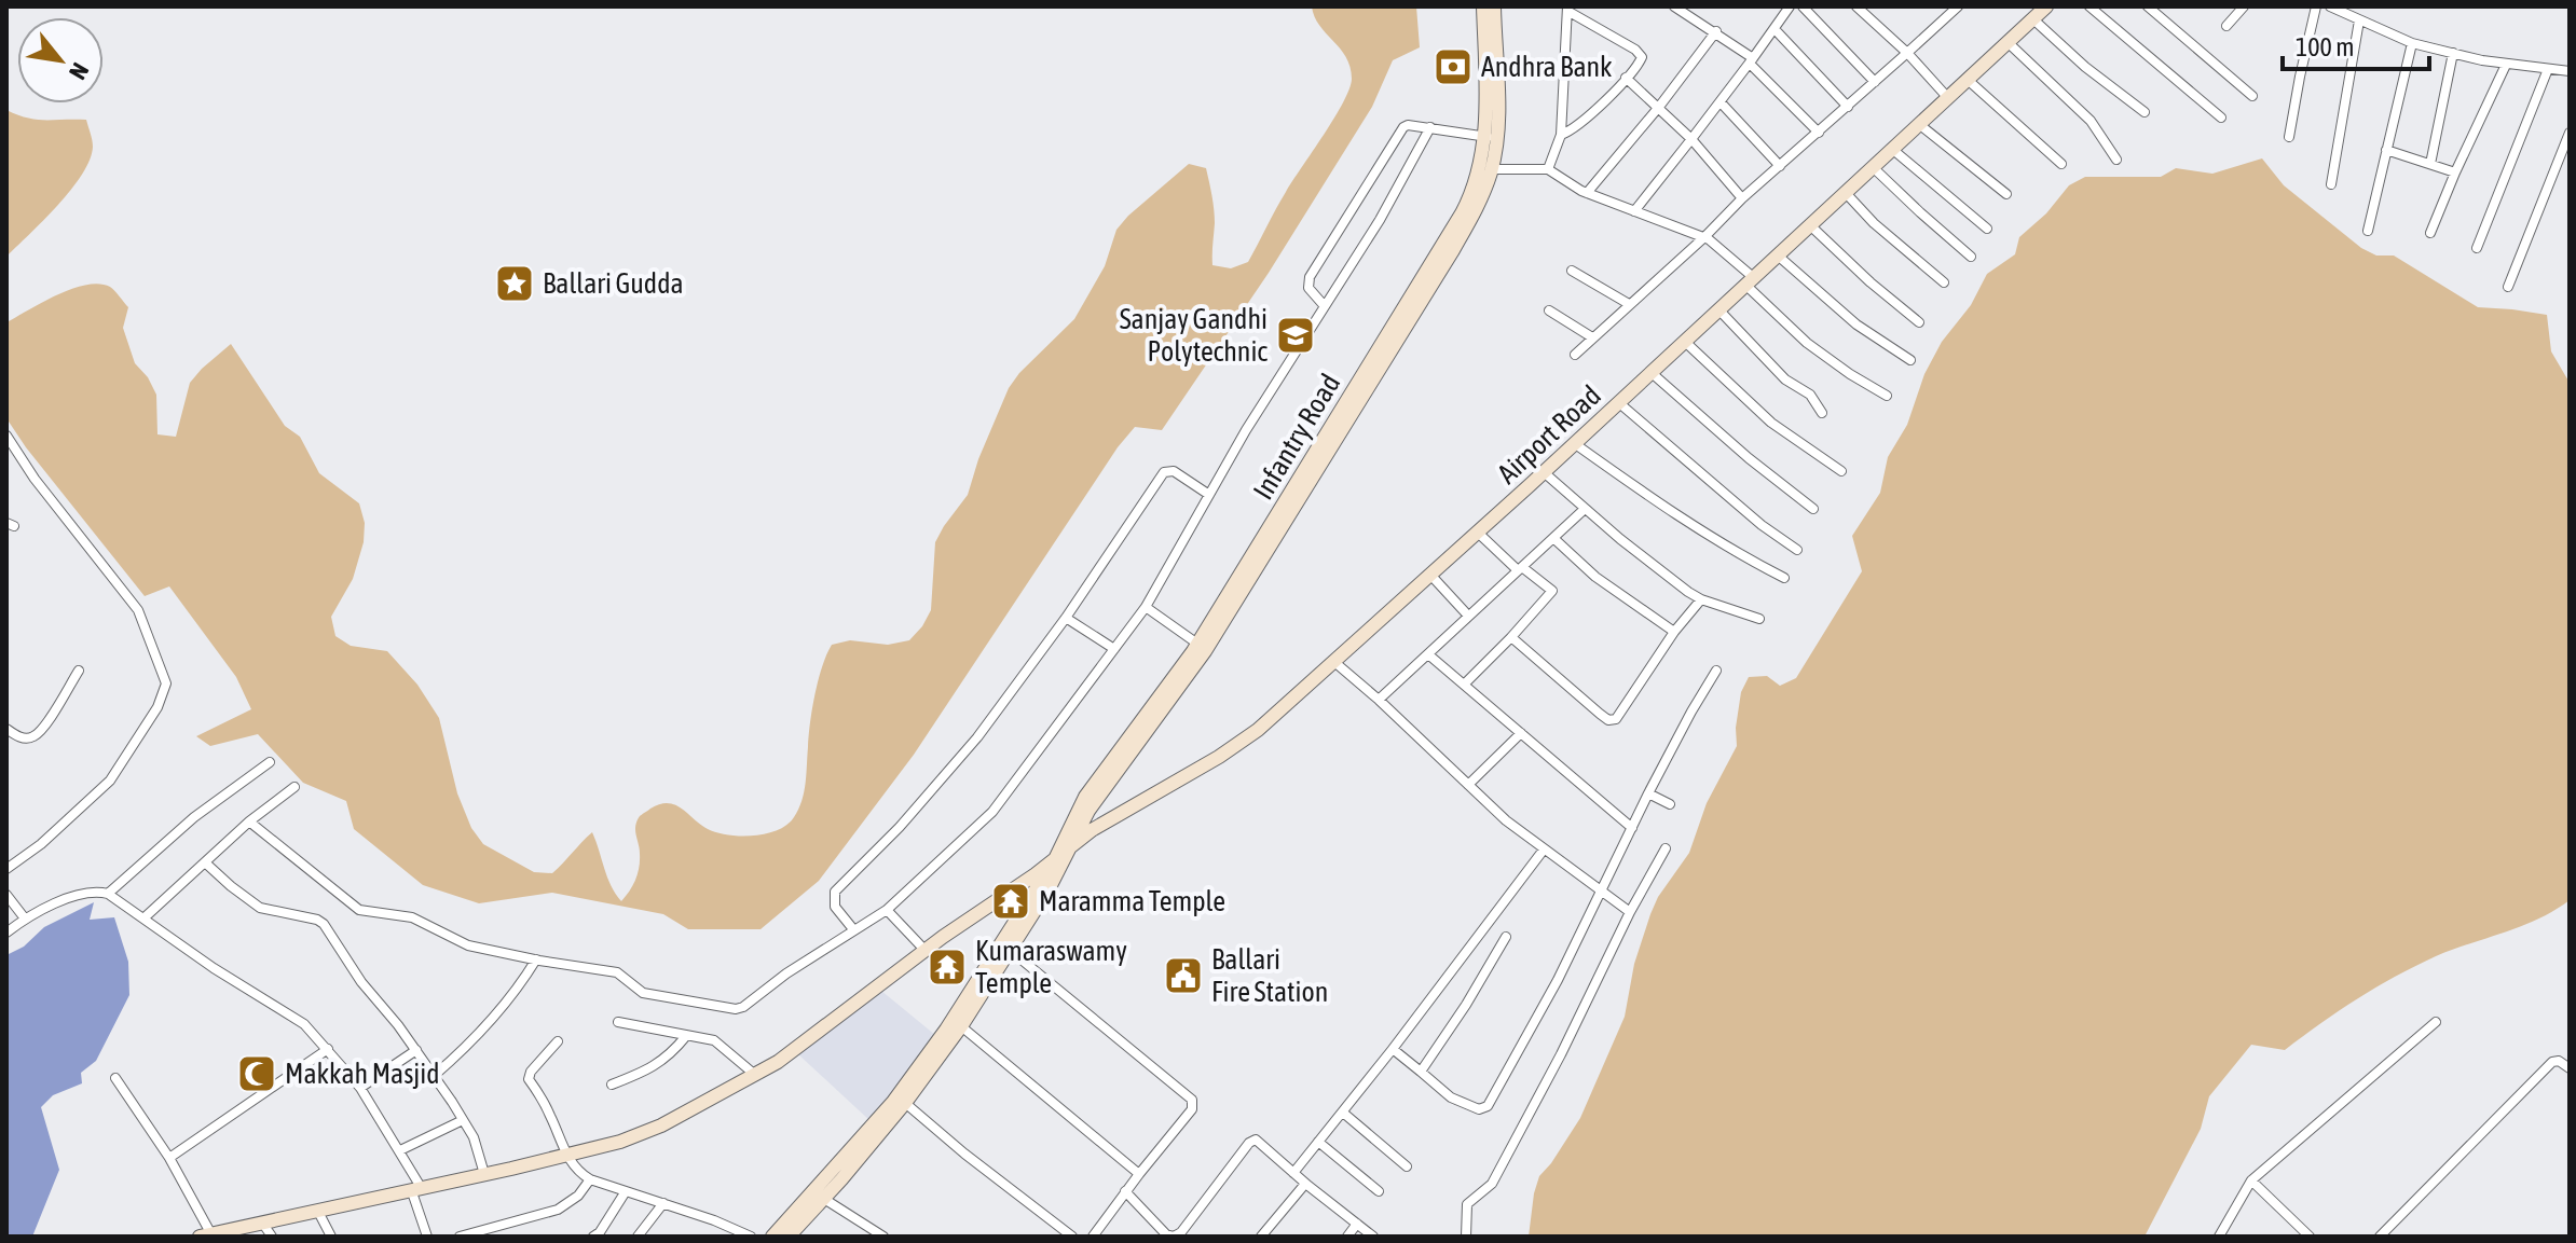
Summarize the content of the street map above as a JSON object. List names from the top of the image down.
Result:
{
  "streets": {
    "street": ["Airport Road", "Infantry Road"]
  },
  "crossings": [
    ["Airport Road", "Infantry Road"]
  ],
  "places": {
    "bank": ["Andhra Bank"],
    "place": ["Ballari Gudda"],
    "school or university": ["Sanjay Gandhi Polytechnic"],
    "temple": ["Maramma Temple", "Kumaraswamy Temple"],
    "public building": ["Ballari Fire Station"],
    "mosque": ["Makkah Masjid"]
  },
  "scale_bar": "100 m",
  "north": "bottom right"
}
